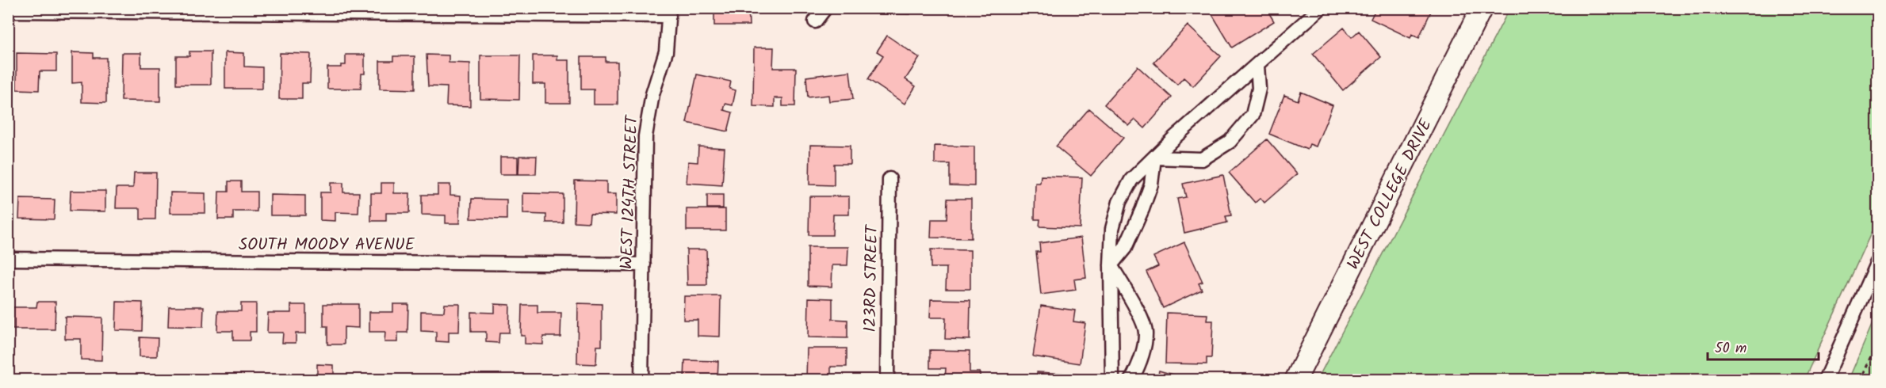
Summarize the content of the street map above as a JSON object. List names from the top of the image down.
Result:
{
  "streets": {
    "main road": ["WEST COLLEGE DRIVE"],
    "street": ["WEST 124TH STREET", "SOUTH MOODY AVENUE", "123RD STREET"]
  },
  "crossings": [
    ["WEST 124TH STREET", "SOUTH MOODY AVENUE"]
  ],
  "scale_bar": "50 m"
}
